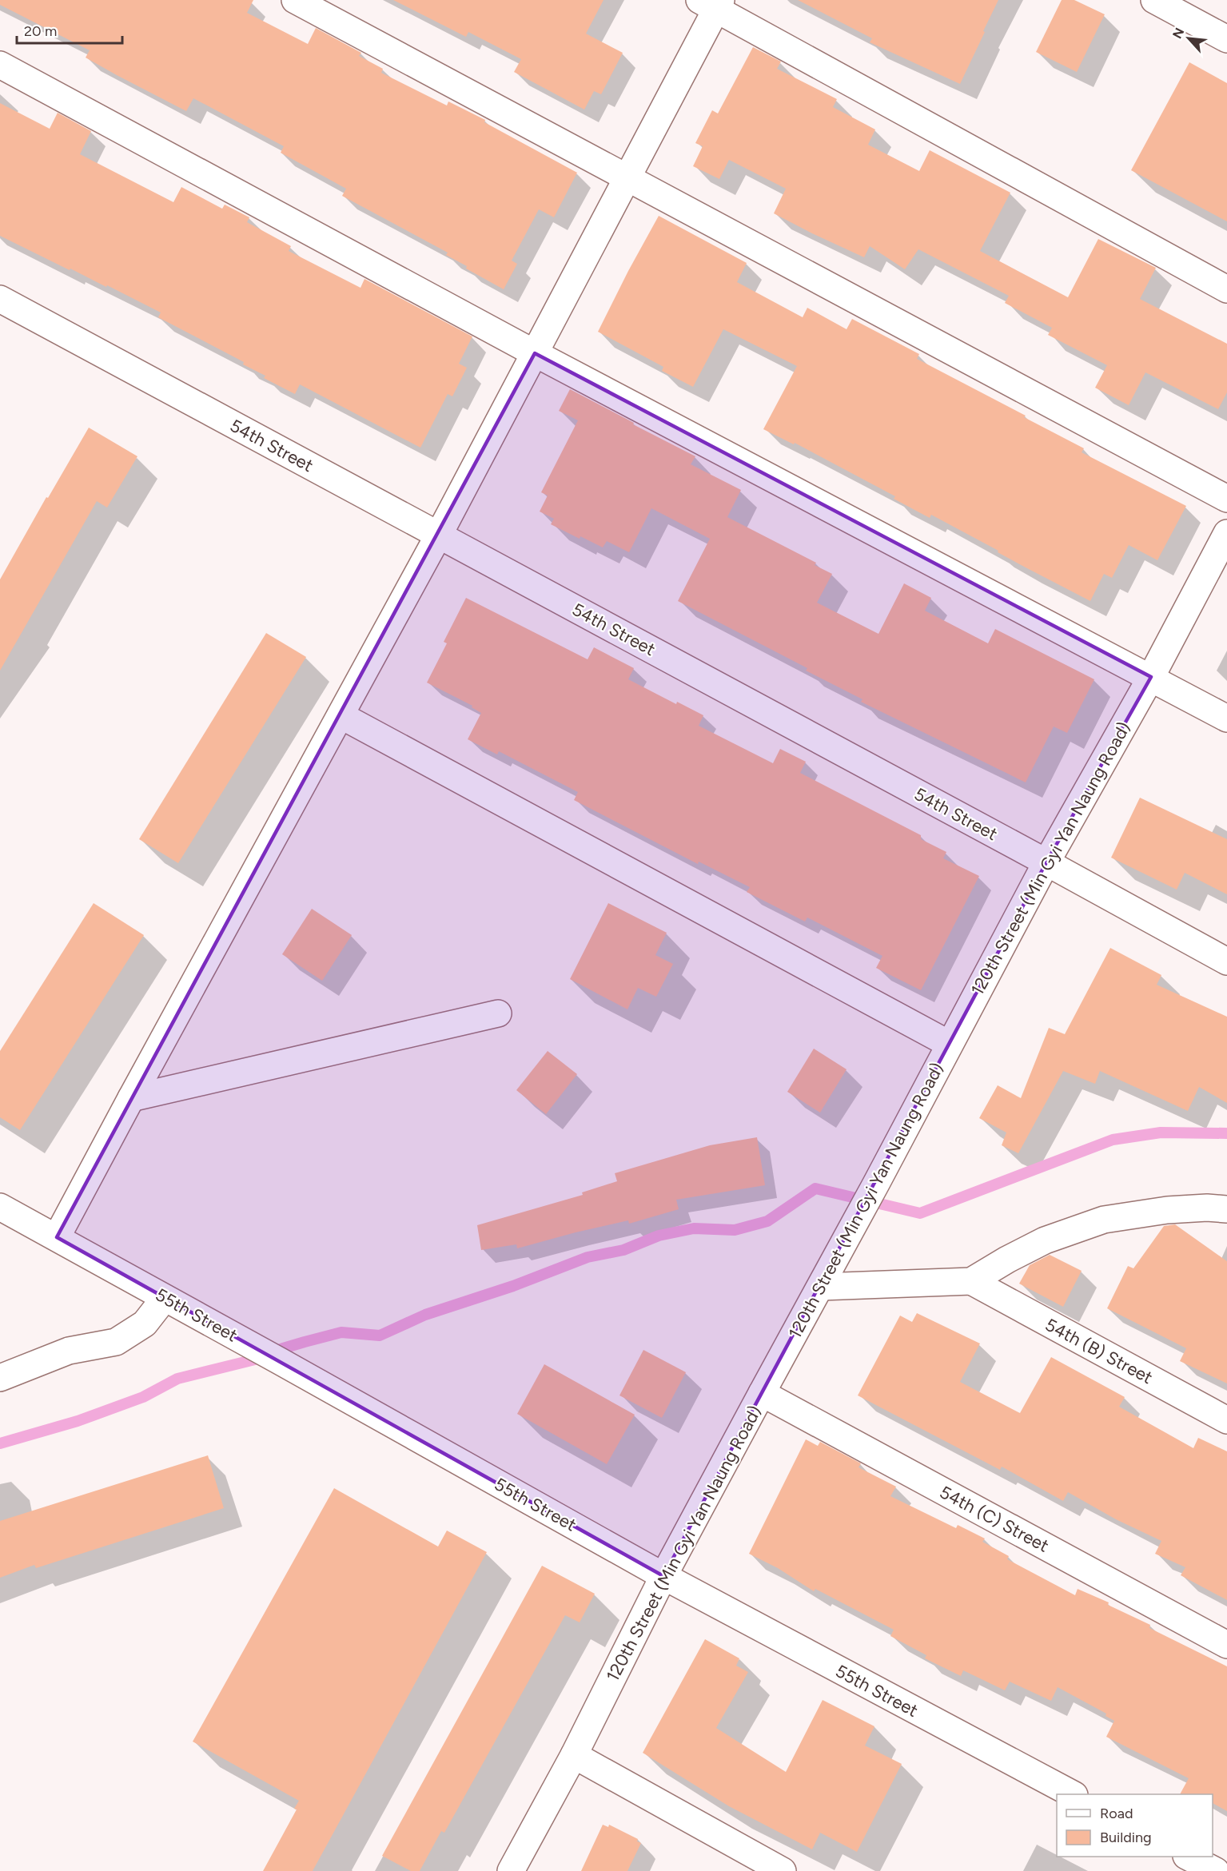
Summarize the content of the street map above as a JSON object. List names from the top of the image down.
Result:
{
  "streets": {
    "street": [
      "54th Street",
      "120th Street (Min Gyi Yan Naung Road)",
      "55th Street",
      "54th (B) Street",
      "54th (C) Street"
    ]
  },
  "crossings": [
    ["54th Street", "120th Street (Min Gyi Yan Naung Road)"],
    ["120th Street (Min Gyi Yan Naung Road)", "55th Street"],
    ["120th Street (Min Gyi Yan Naung Road)", "54th (C) Street"]
  ],
  "legend": ["Road", "Building"],
  "scale_bar": "20 m",
  "north": "top left"
}
